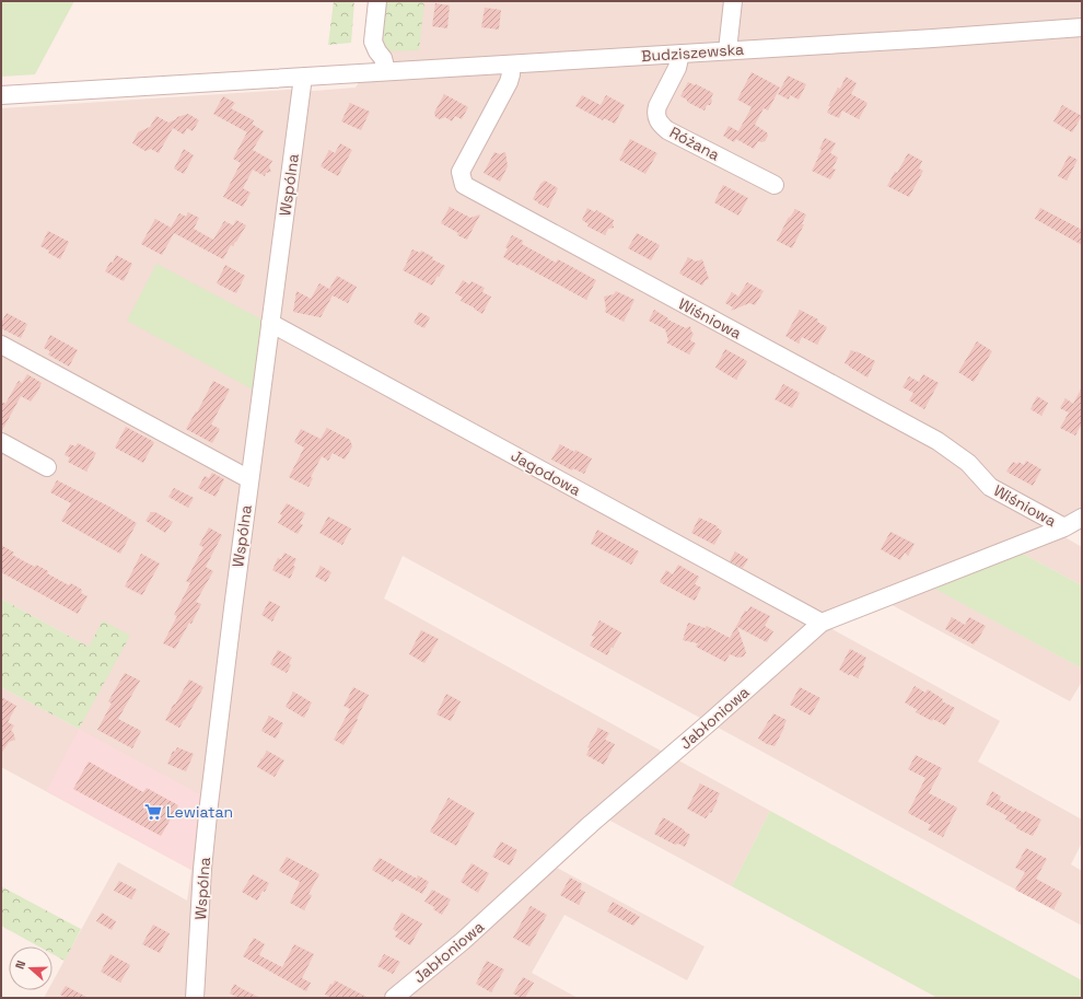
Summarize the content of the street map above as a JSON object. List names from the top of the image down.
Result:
{
  "streets": {
    "street": [
      "Budziszewska",
      "Różana",
      "Wspólna",
      "Wiśniowa",
      "Jagodowa",
      "Jabłoniowa"
    ]
  },
  "crossings": [
    ["Budziszewska", "Różana"],
    ["Budziszewska", "Wspólna"],
    ["Budziszewska", "Wiśniowa"],
    ["Wspólna", "Jagodowa"],
    ["Wiśniowa", "Jabłoniowa"],
    ["Jagodowa", "Jabłoniowa"]
  ],
  "places": {
    "supermarket": ["Lewiatan"]
  },
  "north": "left"
}
